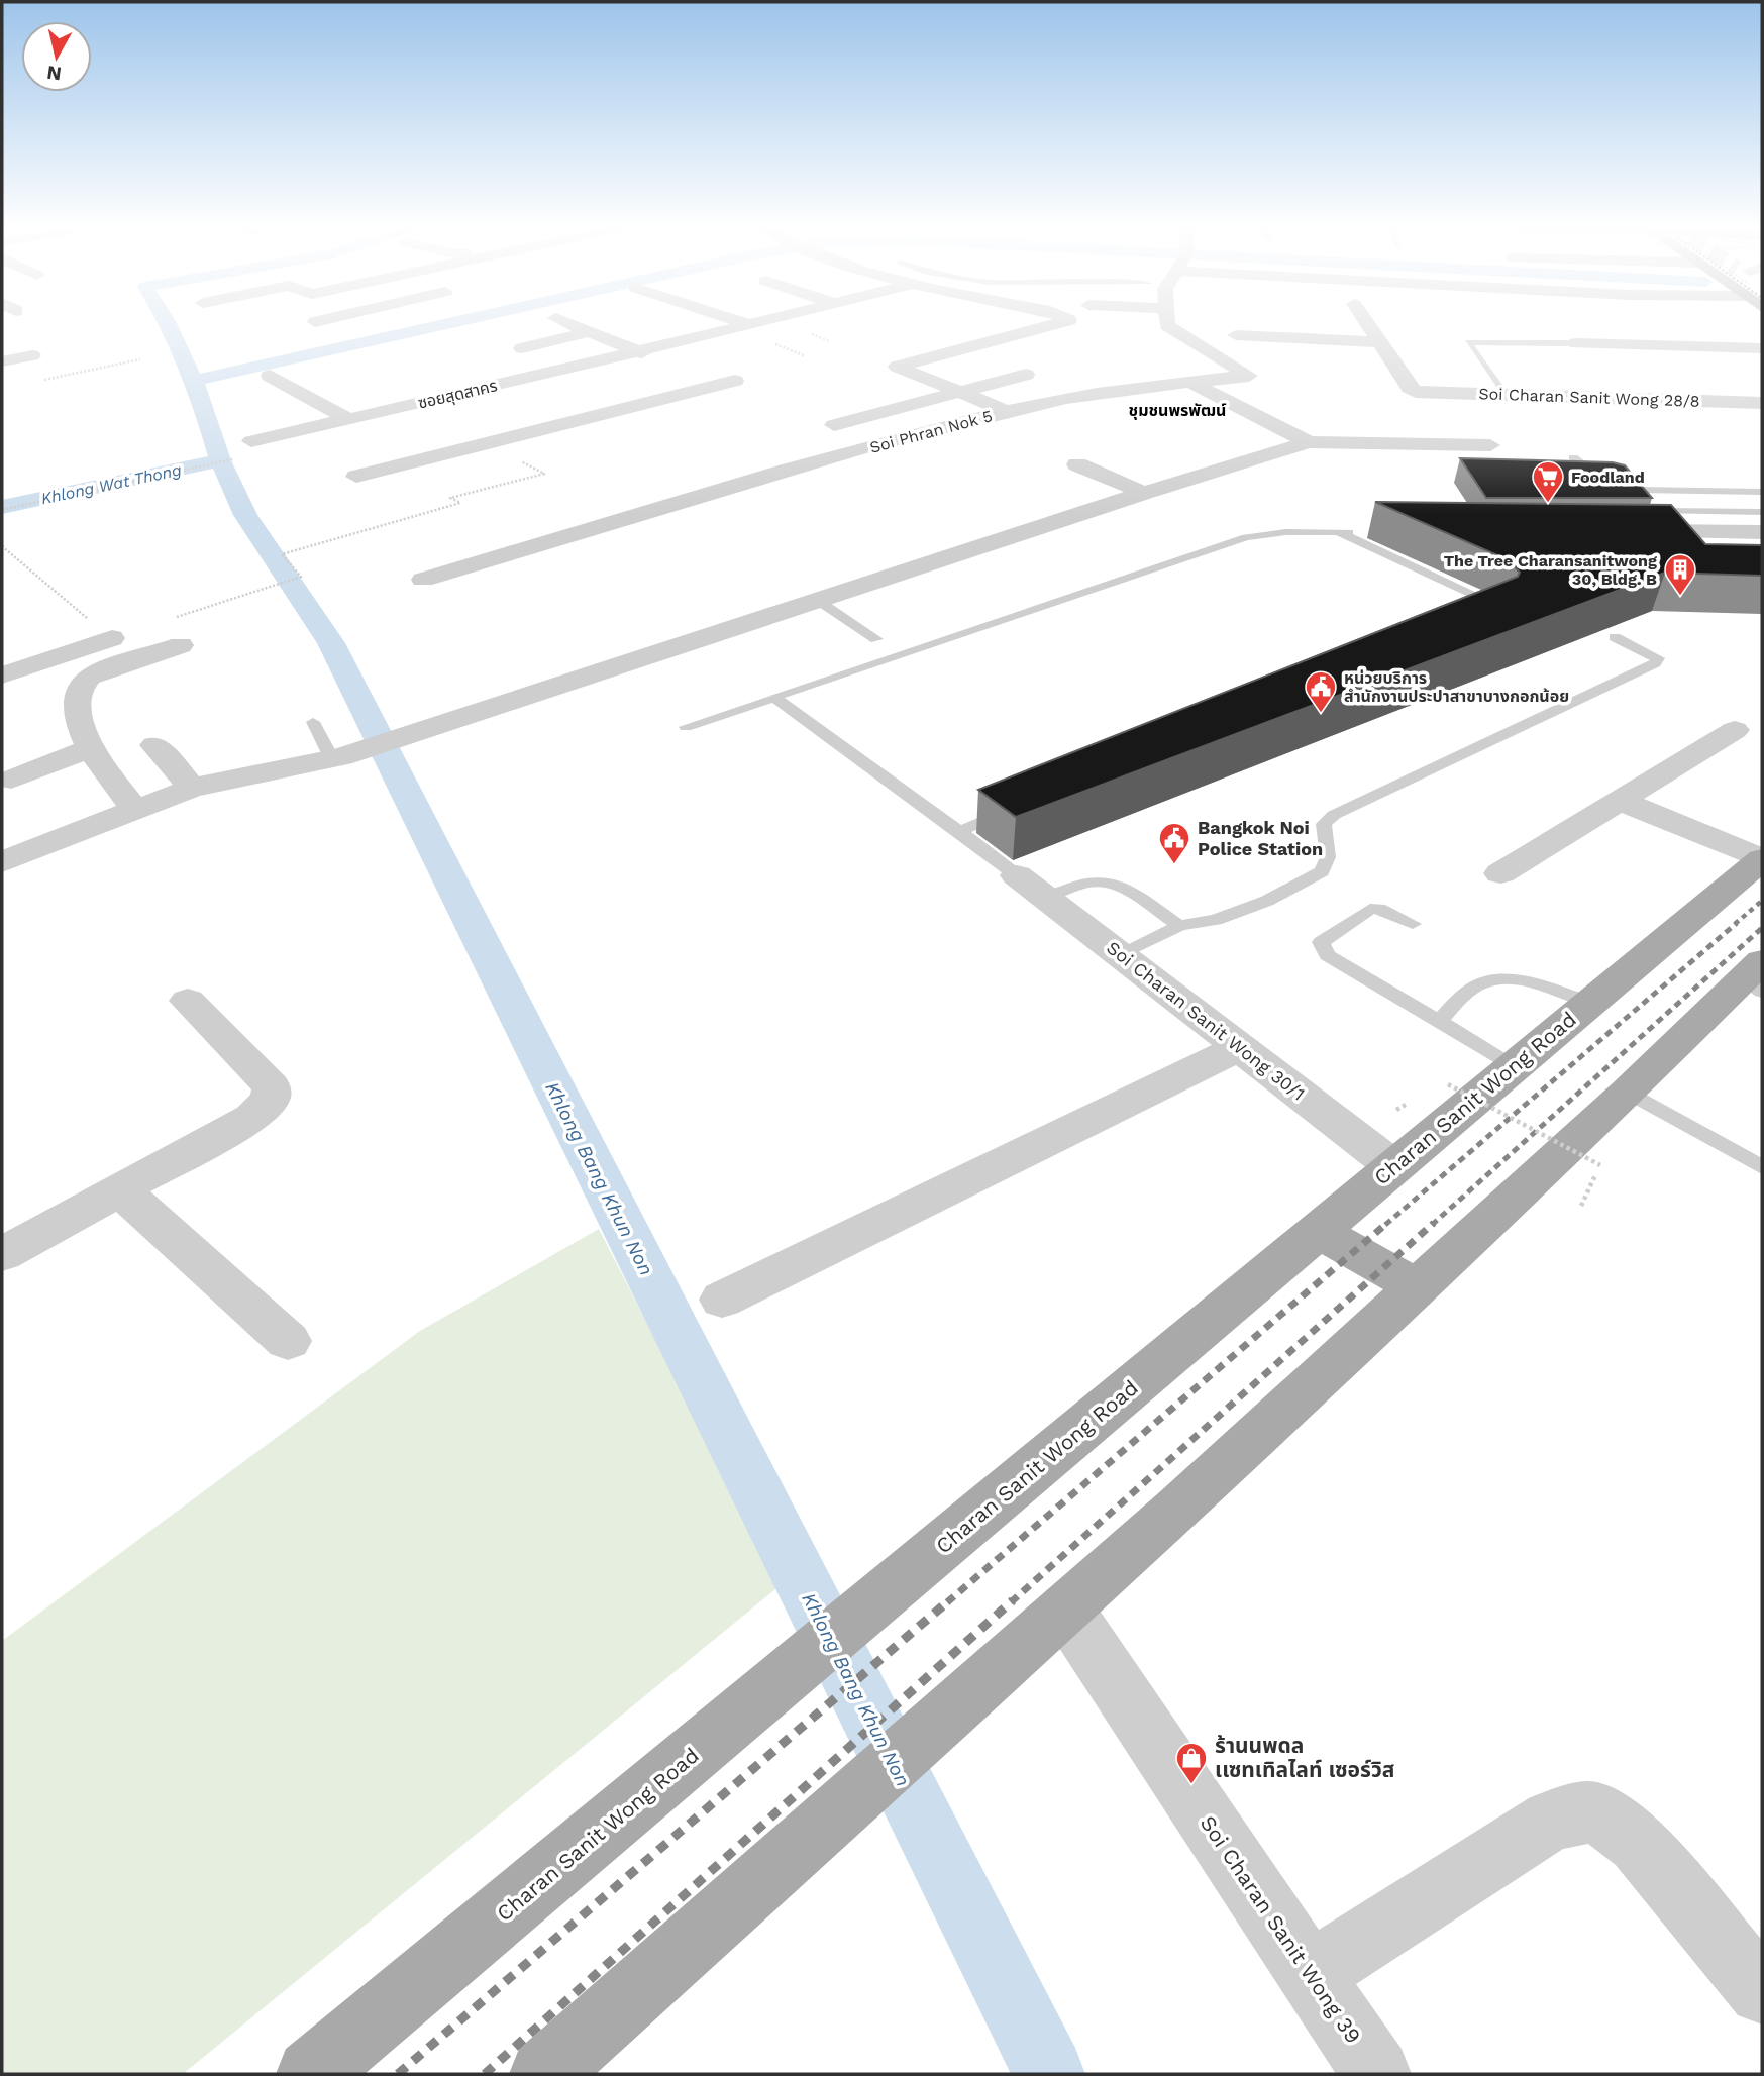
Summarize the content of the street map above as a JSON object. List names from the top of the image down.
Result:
{
  "streets": {
    "main road": ["Charan Sanit Wong Road"],
    "street": [
      "ซอยสุดสาคร",
      "Soi Charan Sanit Wong 28/8",
      "Soi Phran Nok 5",
      "Soi Charan Sanit Wong 30/1",
      "Soi Charan Sanit Wong 39"
    ]
  },
  "crossings": [
    ["Soi Charan Sanit Wong 30/1", "Charan Sanit Wong Road"]
  ],
  "districts": ["ชุมชนพรพัฒน์"],
  "water": ["Khlong Wat Thong", "Khlong Bang Khun Non"],
  "places": {
    "supermarket": ["Foodland"],
    "building": ["The Tree Charansanitwong 30, Bldg. B"],
    "public building": ["หน่วยบริการ สำนักงานประปาสาขาบางกอกน้อย", "Bangkok Noi Police Station"],
    "shop": ["ร้านนพดล เเซทเทิลไลท์ เซอร์วิส"]
  },
  "north": "bottom"
}
